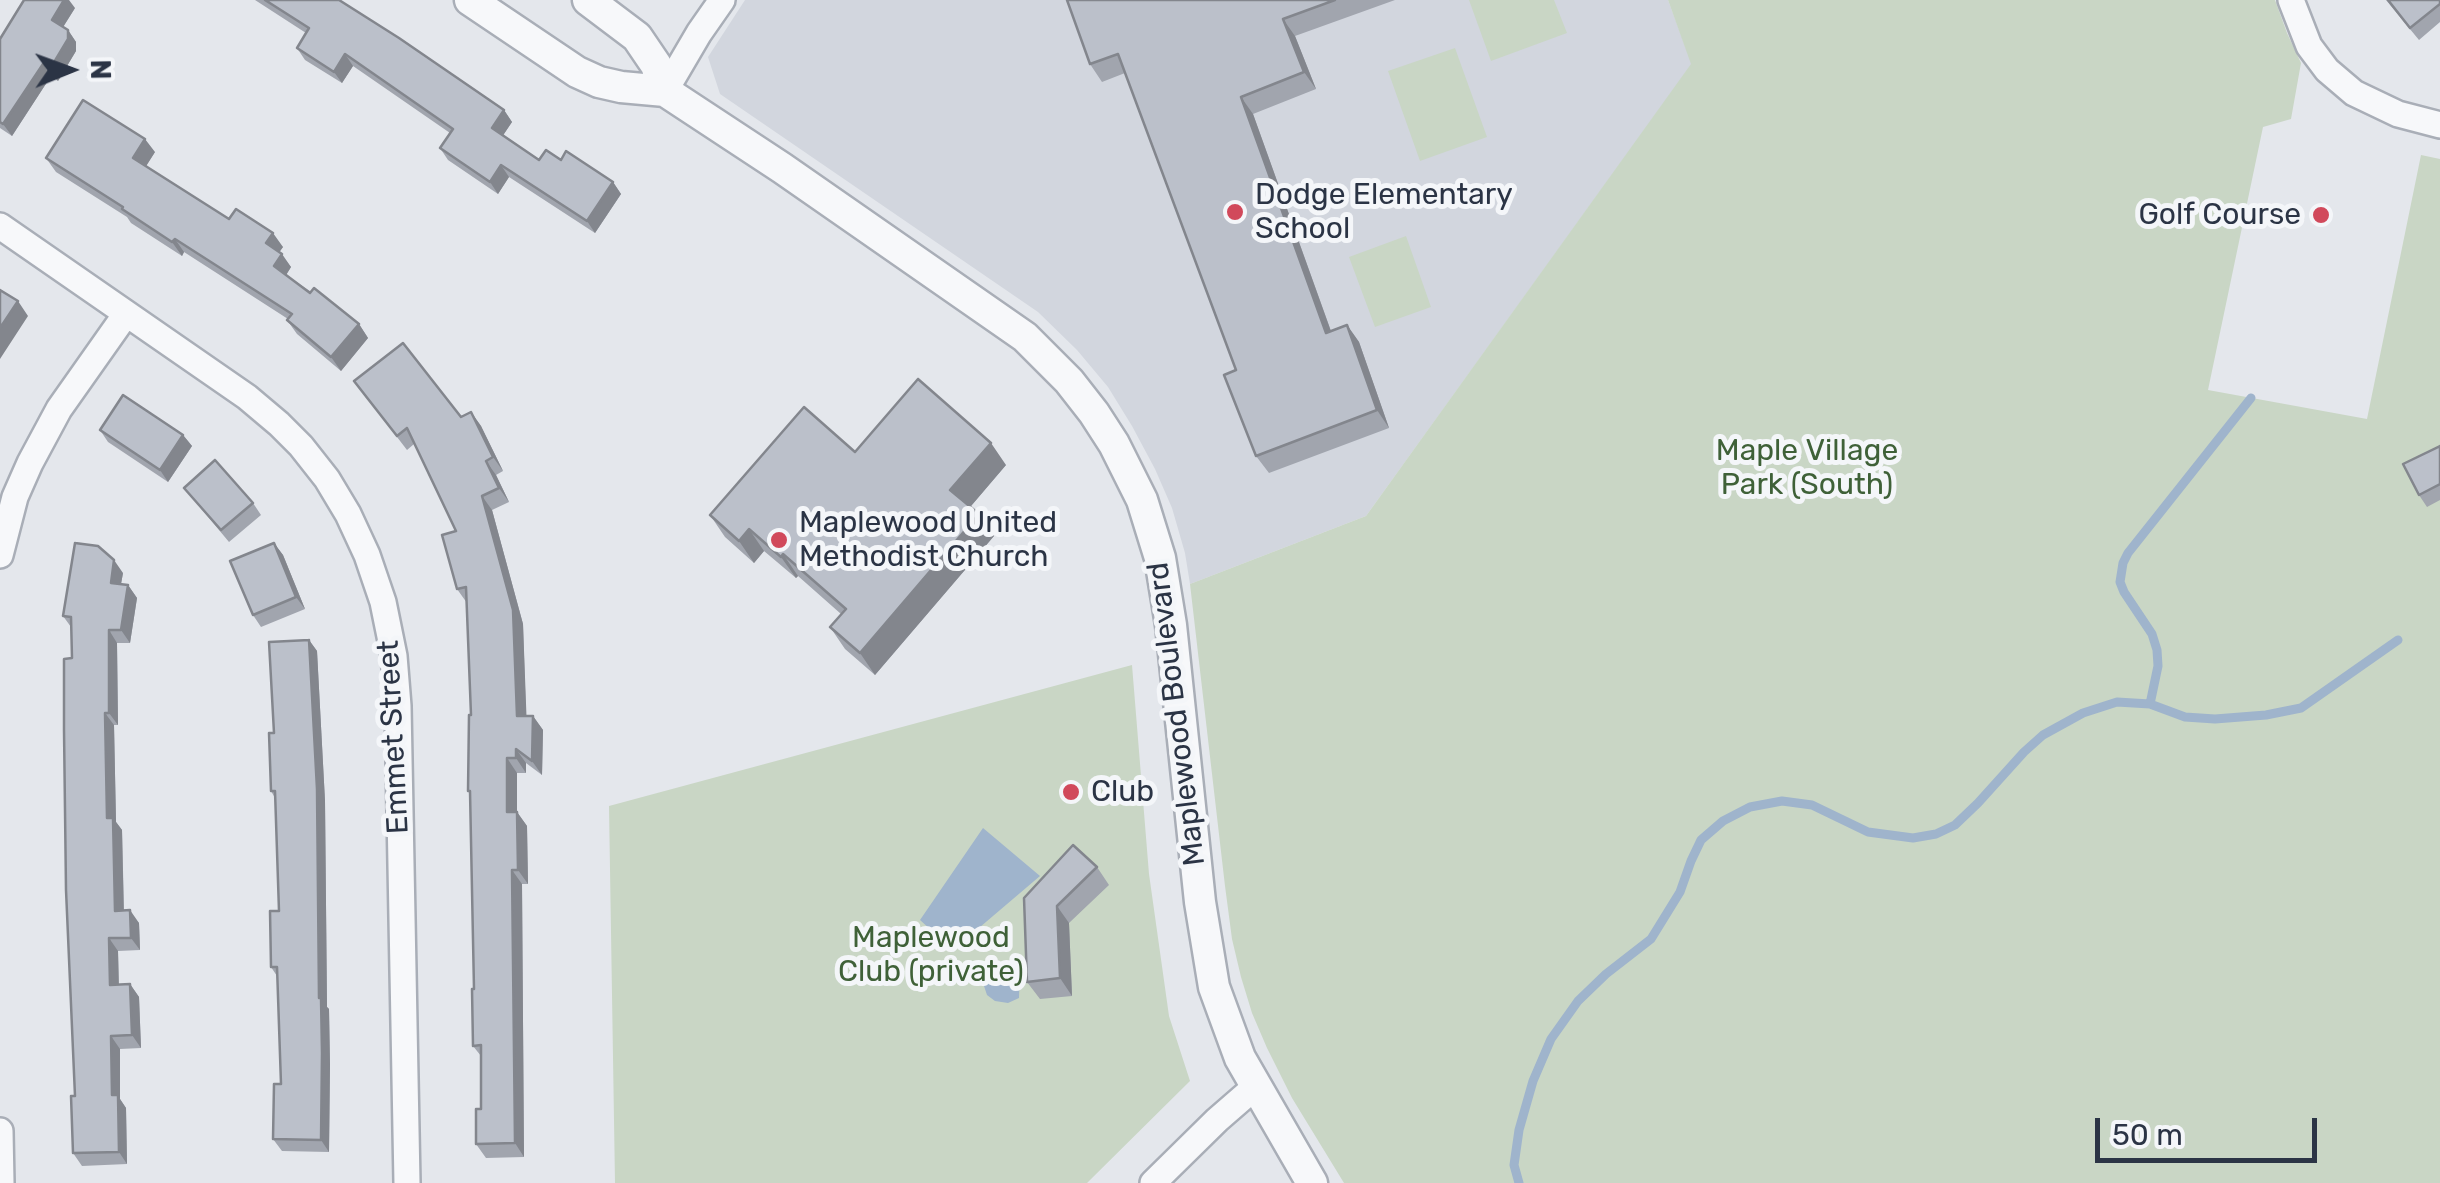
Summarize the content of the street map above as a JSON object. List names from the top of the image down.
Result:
{
  "streets": {
    "street": ["Maplewood Boulevard", "Emmet Street"]
  },
  "parks": ["Maple Village Park (South)", "Maplewood Club (private)"],
  "places": [
    "Dodge Elementary School",
    "Golf Course",
    "Maplewood United Methodist Church",
    "Club"
  ],
  "scale_bar": "50 m",
  "north": "right"
}
